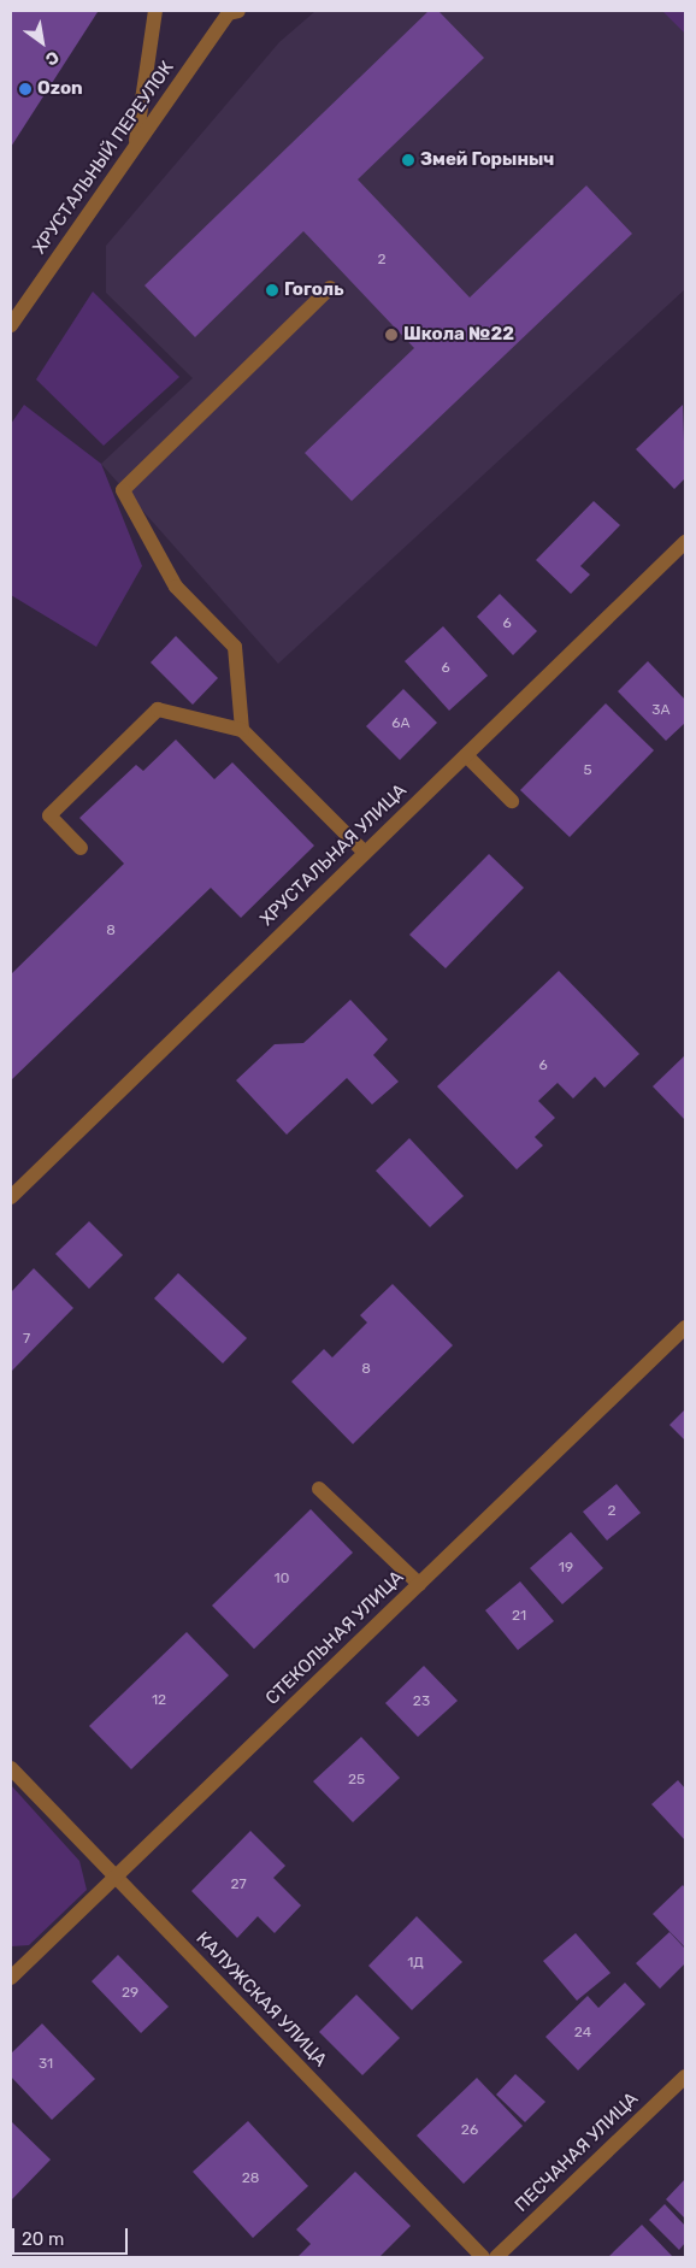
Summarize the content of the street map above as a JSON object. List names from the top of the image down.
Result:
{
  "streets": {
    "street": [
      "ХРУСТАЛЬНЫЙ ПЕРЕУЛОК",
      "ХРУСТАЛЬНАЯ УЛИЦА",
      "СТЕКОЛЬНАЯ УЛИЦА",
      "КАЛУЖСКАЯ УЛИЦА",
      "ПЕСЧАНАЯ УЛИЦА"
    ]
  },
  "crossings": [
    ["СТЕКОЛЬНАЯ УЛИЦА", "КАЛУЖСКАЯ УЛИЦА"]
  ],
  "places": [
    "Ozon",
    "Змей Горыныч",
    "Гоголь",
    "Школа №22"
  ],
  "house_numbers": [
    "2",
    "6",
    "6",
    "3А",
    "6А",
    "5",
    "8",
    "6",
    "7",
    "8",
    "2",
    "19",
    "10",
    "21",
    "12",
    "23",
    "25",
    "27",
    "1Д",
    "29",
    "24",
    "31",
    "26",
    "28"
  ],
  "scale_bar": "20 m",
  "north": "bottom right"
}
